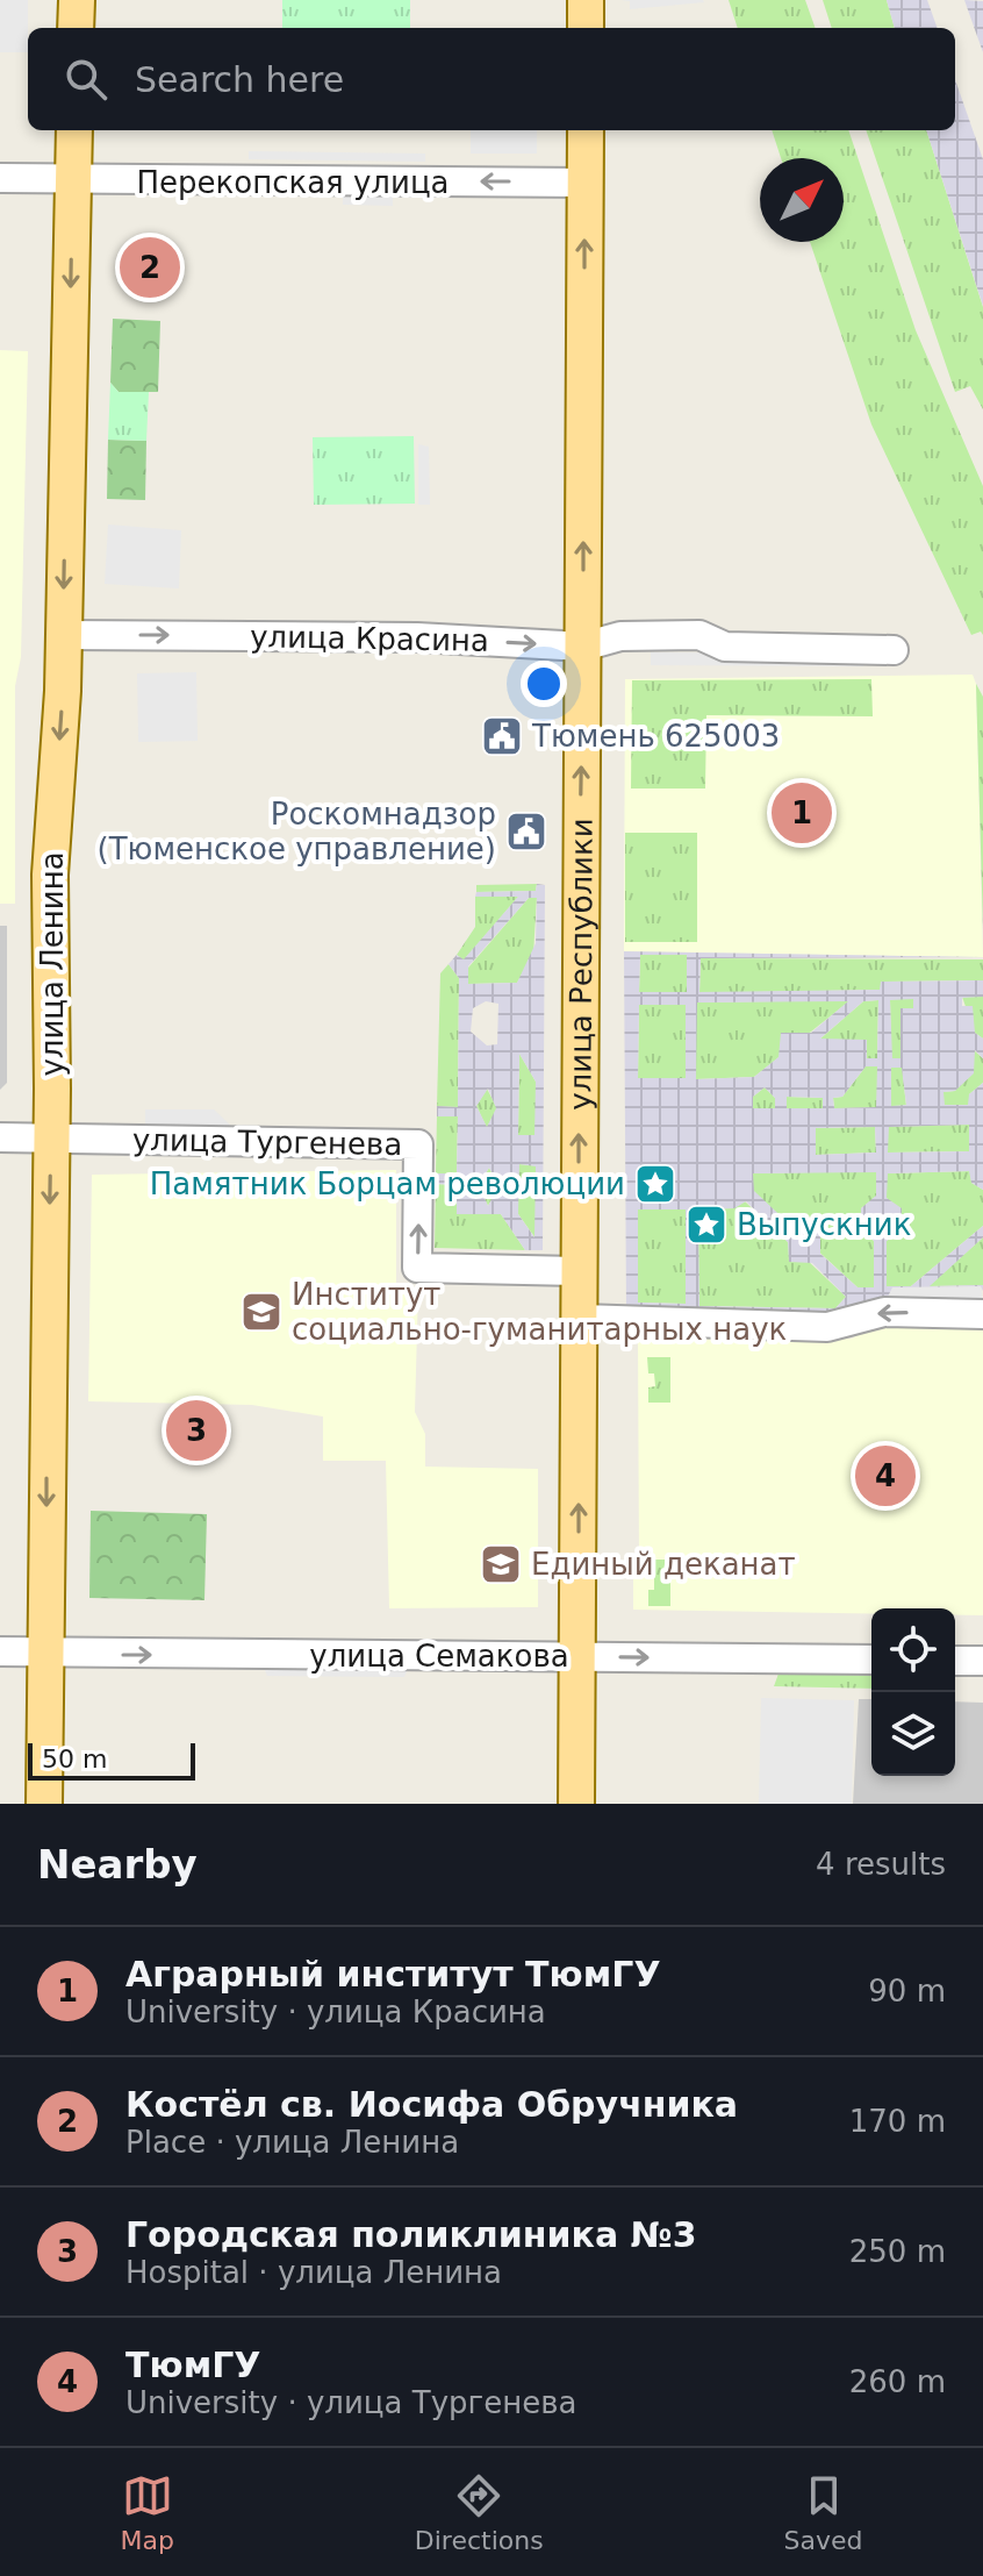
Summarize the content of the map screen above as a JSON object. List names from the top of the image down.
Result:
{
  "streets": {
    "main road": ["улица Ленина", "улица Республики"],
    "street": [
      "Перекопская улица",
      "улица Красина",
      "улица Тургенева",
      "улица Семакова"
    ]
  },
  "crossings": [
    ["Перекопская улица", "улица Ленина"],
    ["Перекопская улица", "улица Республики"],
    ["улица Красина", "улица Ленина"],
    ["улица Красина", "улица Республики"],
    ["улица Ленина", "улица Тургенева"],
    ["улица Ленина", "улица Семакова"],
    ["улица Республики", "улица Тургенева"],
    ["улица Республики", "улица Семакова"]
  ],
  "one_way": [
    "Перекопская улица",
    "улица Красина",
    "улица Ленина",
    "улица Республики",
    "улица Тургенева",
    "улица Семакова"
  ],
  "places": {
    "public building": ["Тюмень 625003", "Роскомнадзор (Тюменское управление)"],
    "place": ["Памятник Борцам революции", "Выпускник"],
    "school or university": ["Институт социально-гуманитарных наук", "Единый деканат"]
  },
  "scale_bar": "50 m",
  "north": "top right",
  "page": {
    "search": "Search here",
    "pins": [
      "2",
      "1",
      "3",
      "4"
    ],
    "scale": "50 m",
    "heading": ["Nearby", "4 results"],
    "list": [
      {
        "mark": "1",
        "name": "Аграрный институт ТюмГУ",
        "note": "University · улица Красина",
        "value": "90 m"
      },
      {
        "mark": "2",
        "name": "Костёл св. Иосифа Обручника",
        "note": "Place · улица Ленина",
        "value": "170 m"
      },
      {
        "mark": "3",
        "name": "Городская поликлиника №3",
        "note": "Hospital · улица Ленина",
        "value": "250 m"
      },
      {
        "mark": "4",
        "name": "ТюмГУ",
        "note": "University · улица Тургенева",
        "value": "260 m"
      }
    ],
    "nav": ["Map", "Directions", "Saved"]
  }
}
